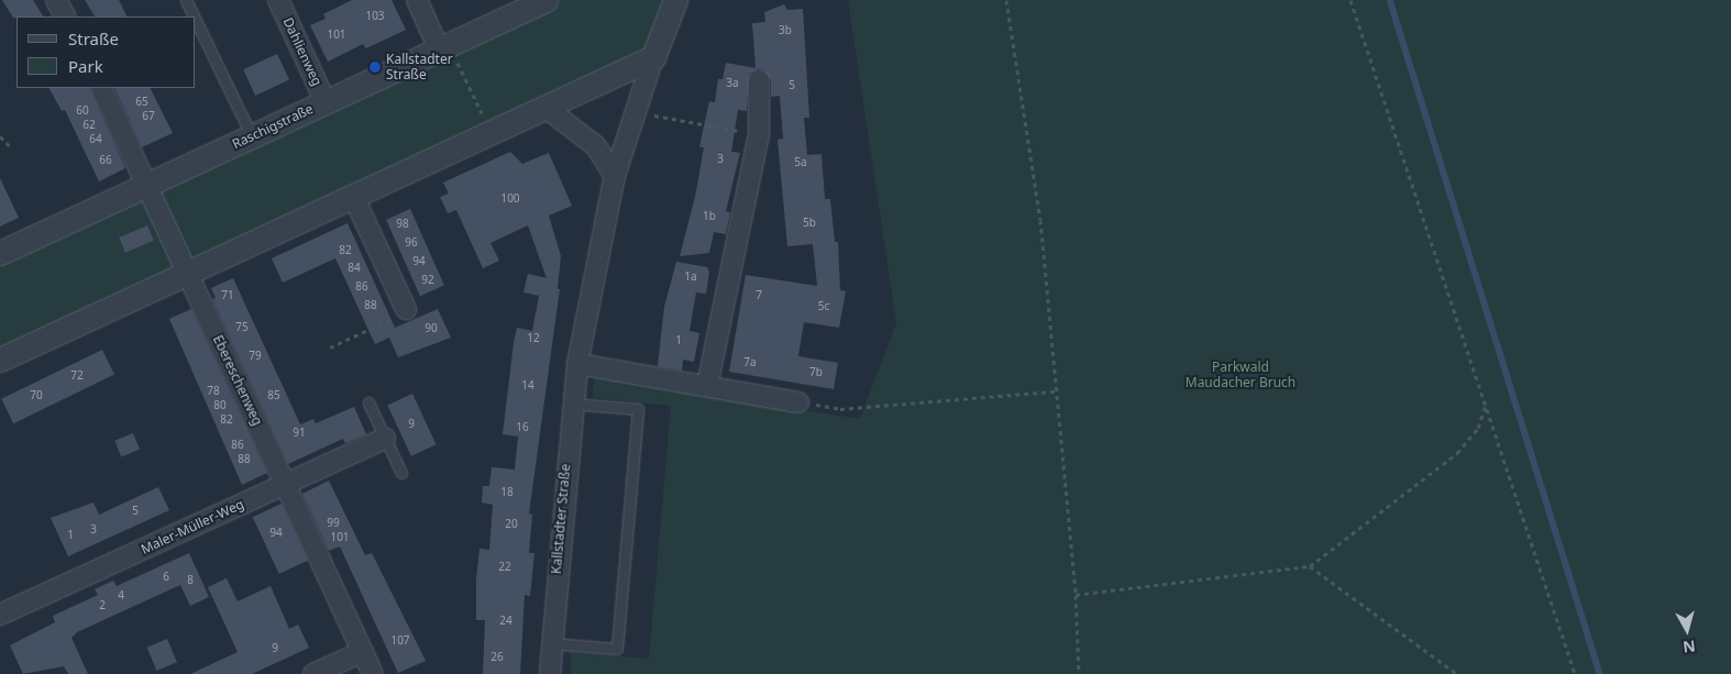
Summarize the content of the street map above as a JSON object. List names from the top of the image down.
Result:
{
  "streets": {
    "street": [
      "Dahlienweg",
      "Raschigstraße",
      "Ebereschenweg",
      "Kallstadter Straße",
      "Maler-Müller-Weg"
    ]
  },
  "crossings": [
    ["Dahlienweg", "Raschigstraße"],
    ["Raschigstraße", "Ebereschenweg"],
    ["Ebereschenweg", "Maler-Müller-Weg"]
  ],
  "parks": ["Parkwald Maudacher Bruch"],
  "places": ["Kallstadter Straße"],
  "house_numbers": [
    "103",
    "3b",
    "101",
    "3a",
    "5",
    "65",
    "60",
    "67",
    "62",
    "64",
    "3",
    "66",
    "5a",
    "100",
    "1b",
    "5b",
    "98",
    "96",
    "82",
    "94",
    "84",
    "1a",
    "92",
    "86",
    "71",
    "7",
    "88",
    "5c",
    "75",
    "90",
    "12",
    "1",
    "79",
    "7a",
    "7b",
    "72",
    "14",
    "78",
    "70",
    "85",
    "80",
    "82",
    "9",
    "16",
    "91",
    "86",
    "88",
    "18",
    "5",
    "99",
    "20",
    "3",
    "94",
    "1",
    "101",
    "22",
    "6",
    "8",
    "4",
    "2",
    "24",
    "107",
    "9",
    "26"
  ],
  "legend": ["Straße", "Park"],
  "north": "bottom"
}
